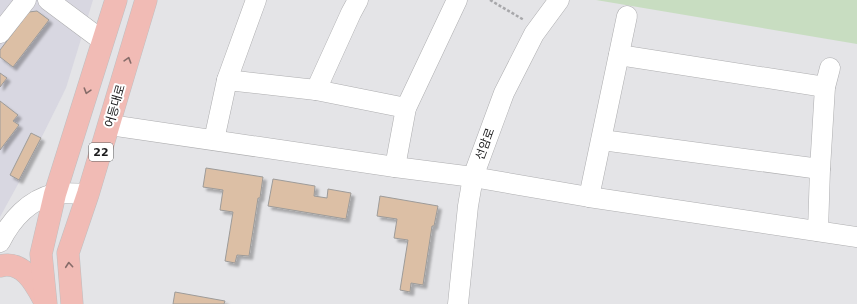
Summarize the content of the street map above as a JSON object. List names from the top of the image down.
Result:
{
  "streets": {
    "main road": ["어등대로", "22"],
    "street": ["선암로"]
  }
}
